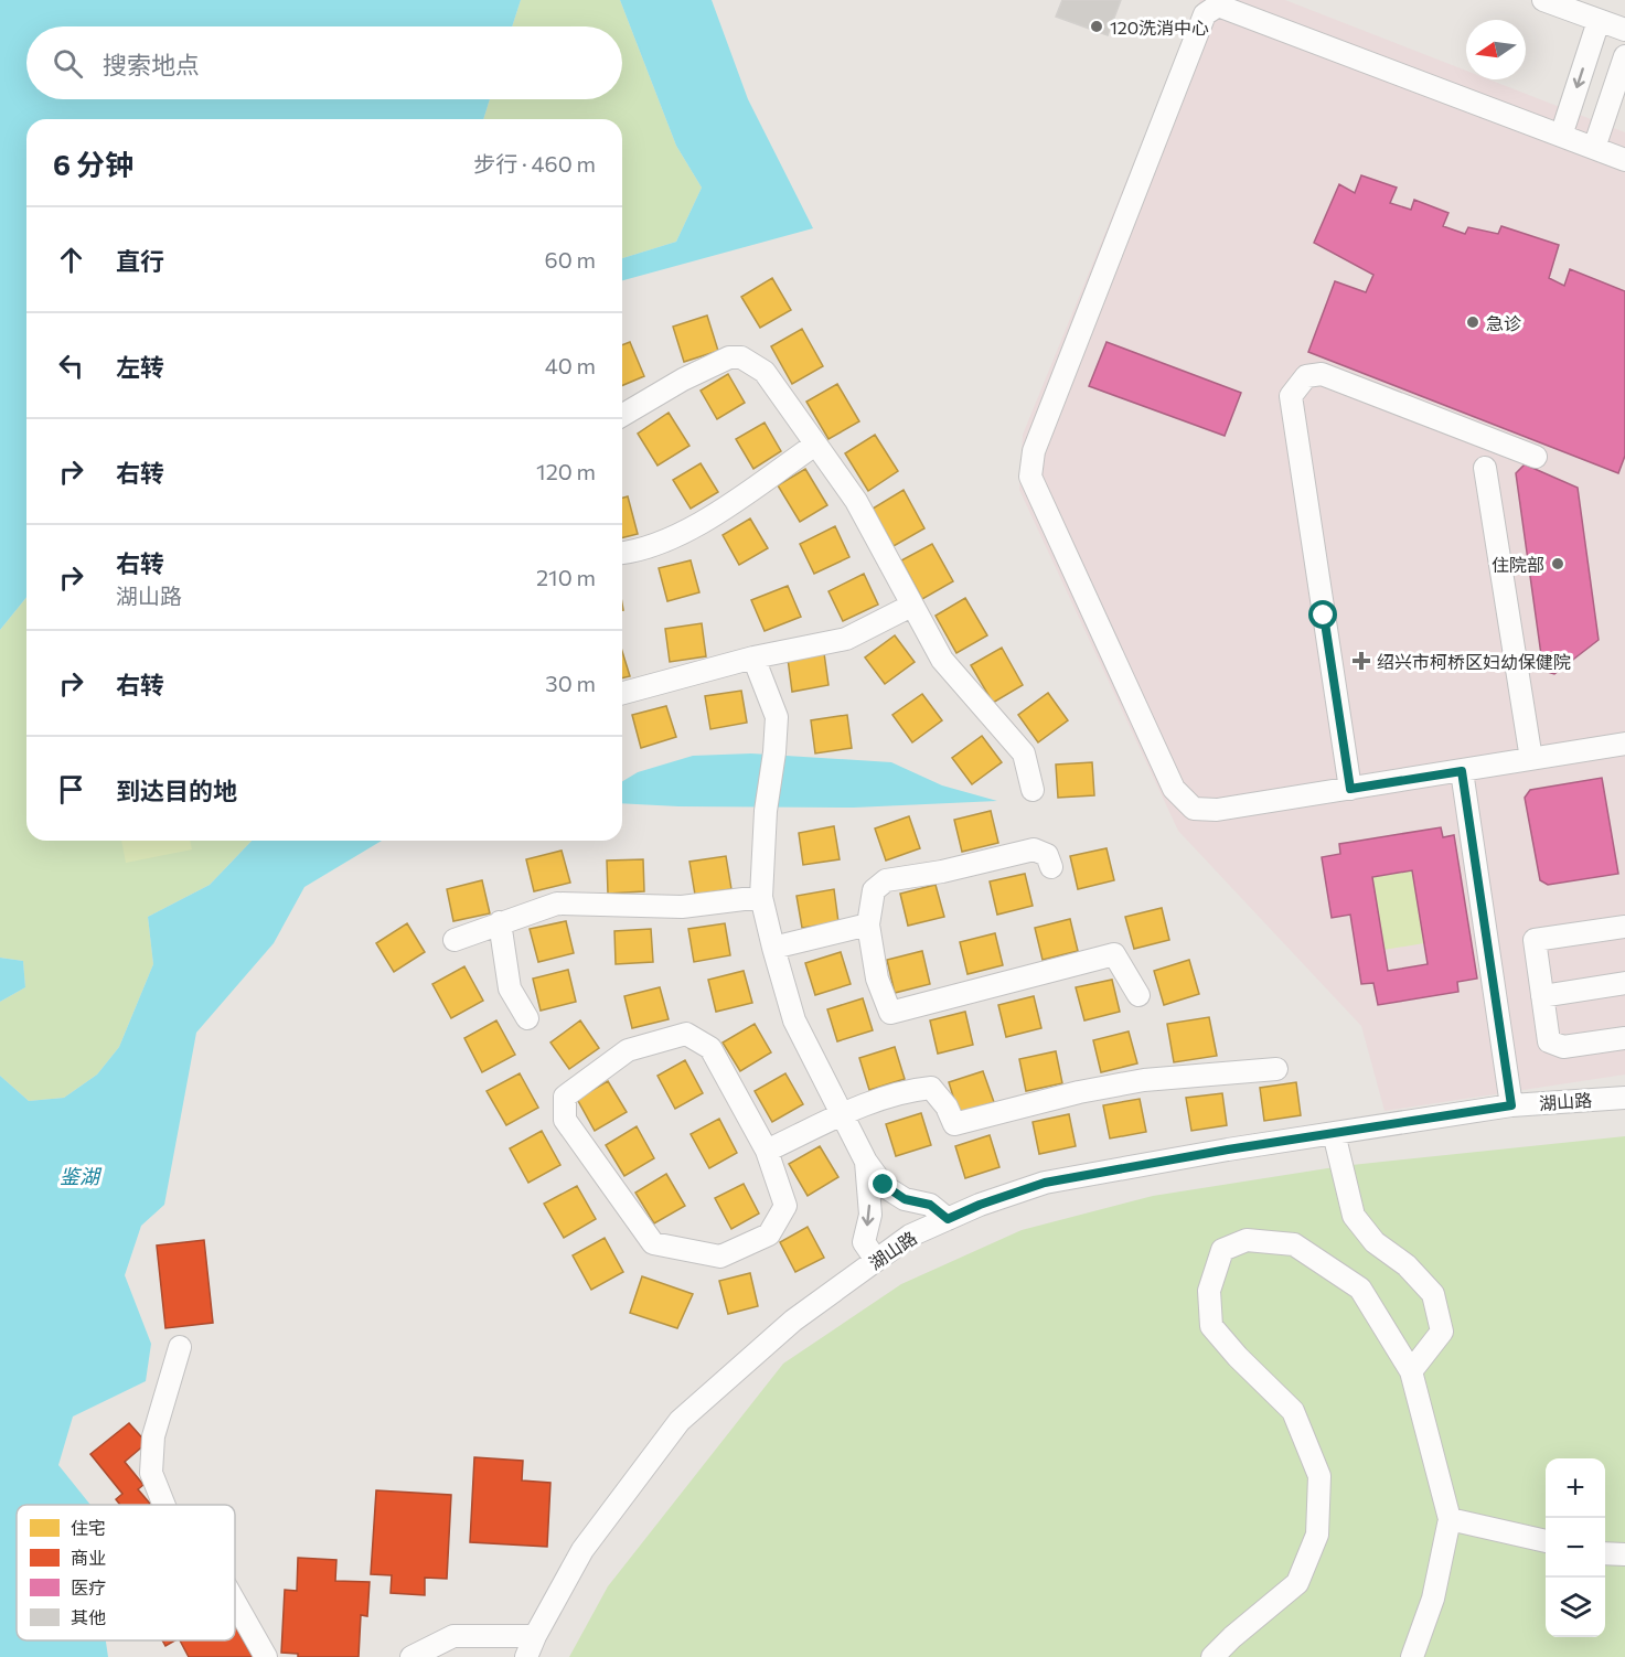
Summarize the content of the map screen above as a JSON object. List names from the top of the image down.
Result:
{
  "streets": {
    "street": ["湖山路"]
  },
  "water": ["鉴湖"],
  "places": {
    "other": ["120洗消中心", "急诊", "住院部"],
    "health": ["绍兴市柯桥区妇幼保健院"]
  },
  "legend": [
    "住宅",
    "商业",
    "医疗",
    "其他"
  ],
  "north": "left",
  "page": {
    "search": "搜索地点",
    "heading": ["6 分钟", "步行 · 460 m"],
    "list": [
      ["直行", "60 m"],
      ["左转", "40 m"],
      ["右转", "120 m"],
      ["右转", "湖山路", "210 m"],
      ["右转", "30 m"],
      "到达目的地"
    ],
    "map_buttons": ["+", "−"]
  }
}
